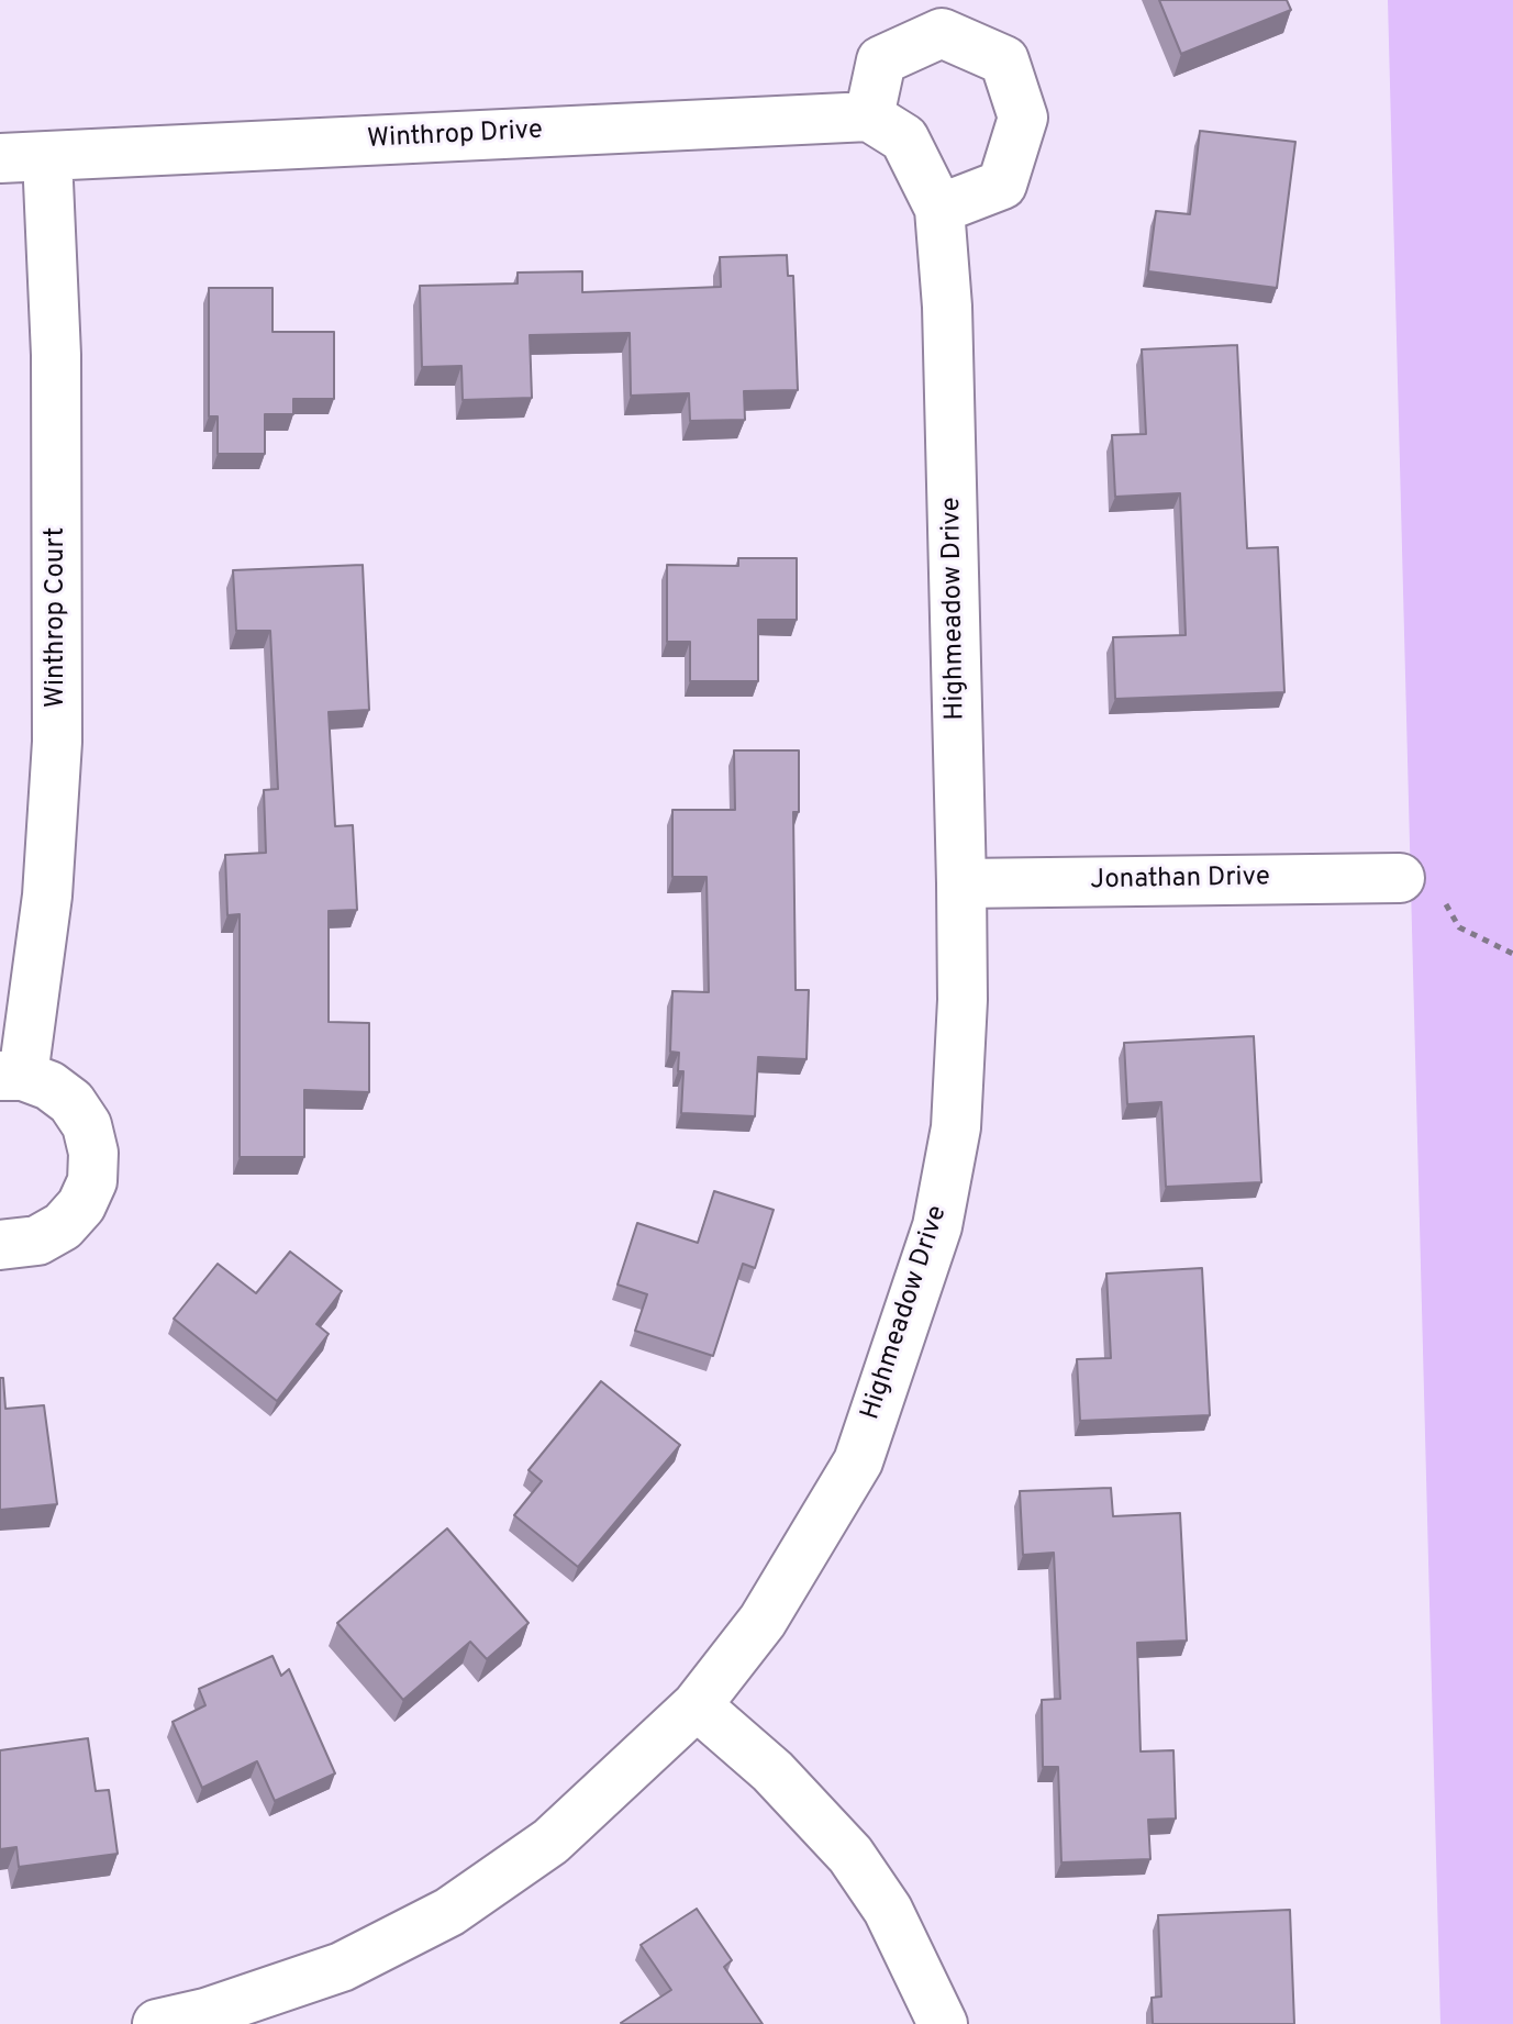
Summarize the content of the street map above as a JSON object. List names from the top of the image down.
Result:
{
  "streets": {
    "street": [
      "Winthrop Drive",
      "Highmeadow Drive",
      "Winthrop Court",
      "Jonathan Drive"
    ]
  },
  "crossings": [
    ["Winthrop Drive", "Highmeadow Drive"],
    ["Winthrop Drive", "Winthrop Court"],
    ["Highmeadow Drive", "Jonathan Drive"]
  ]
}
